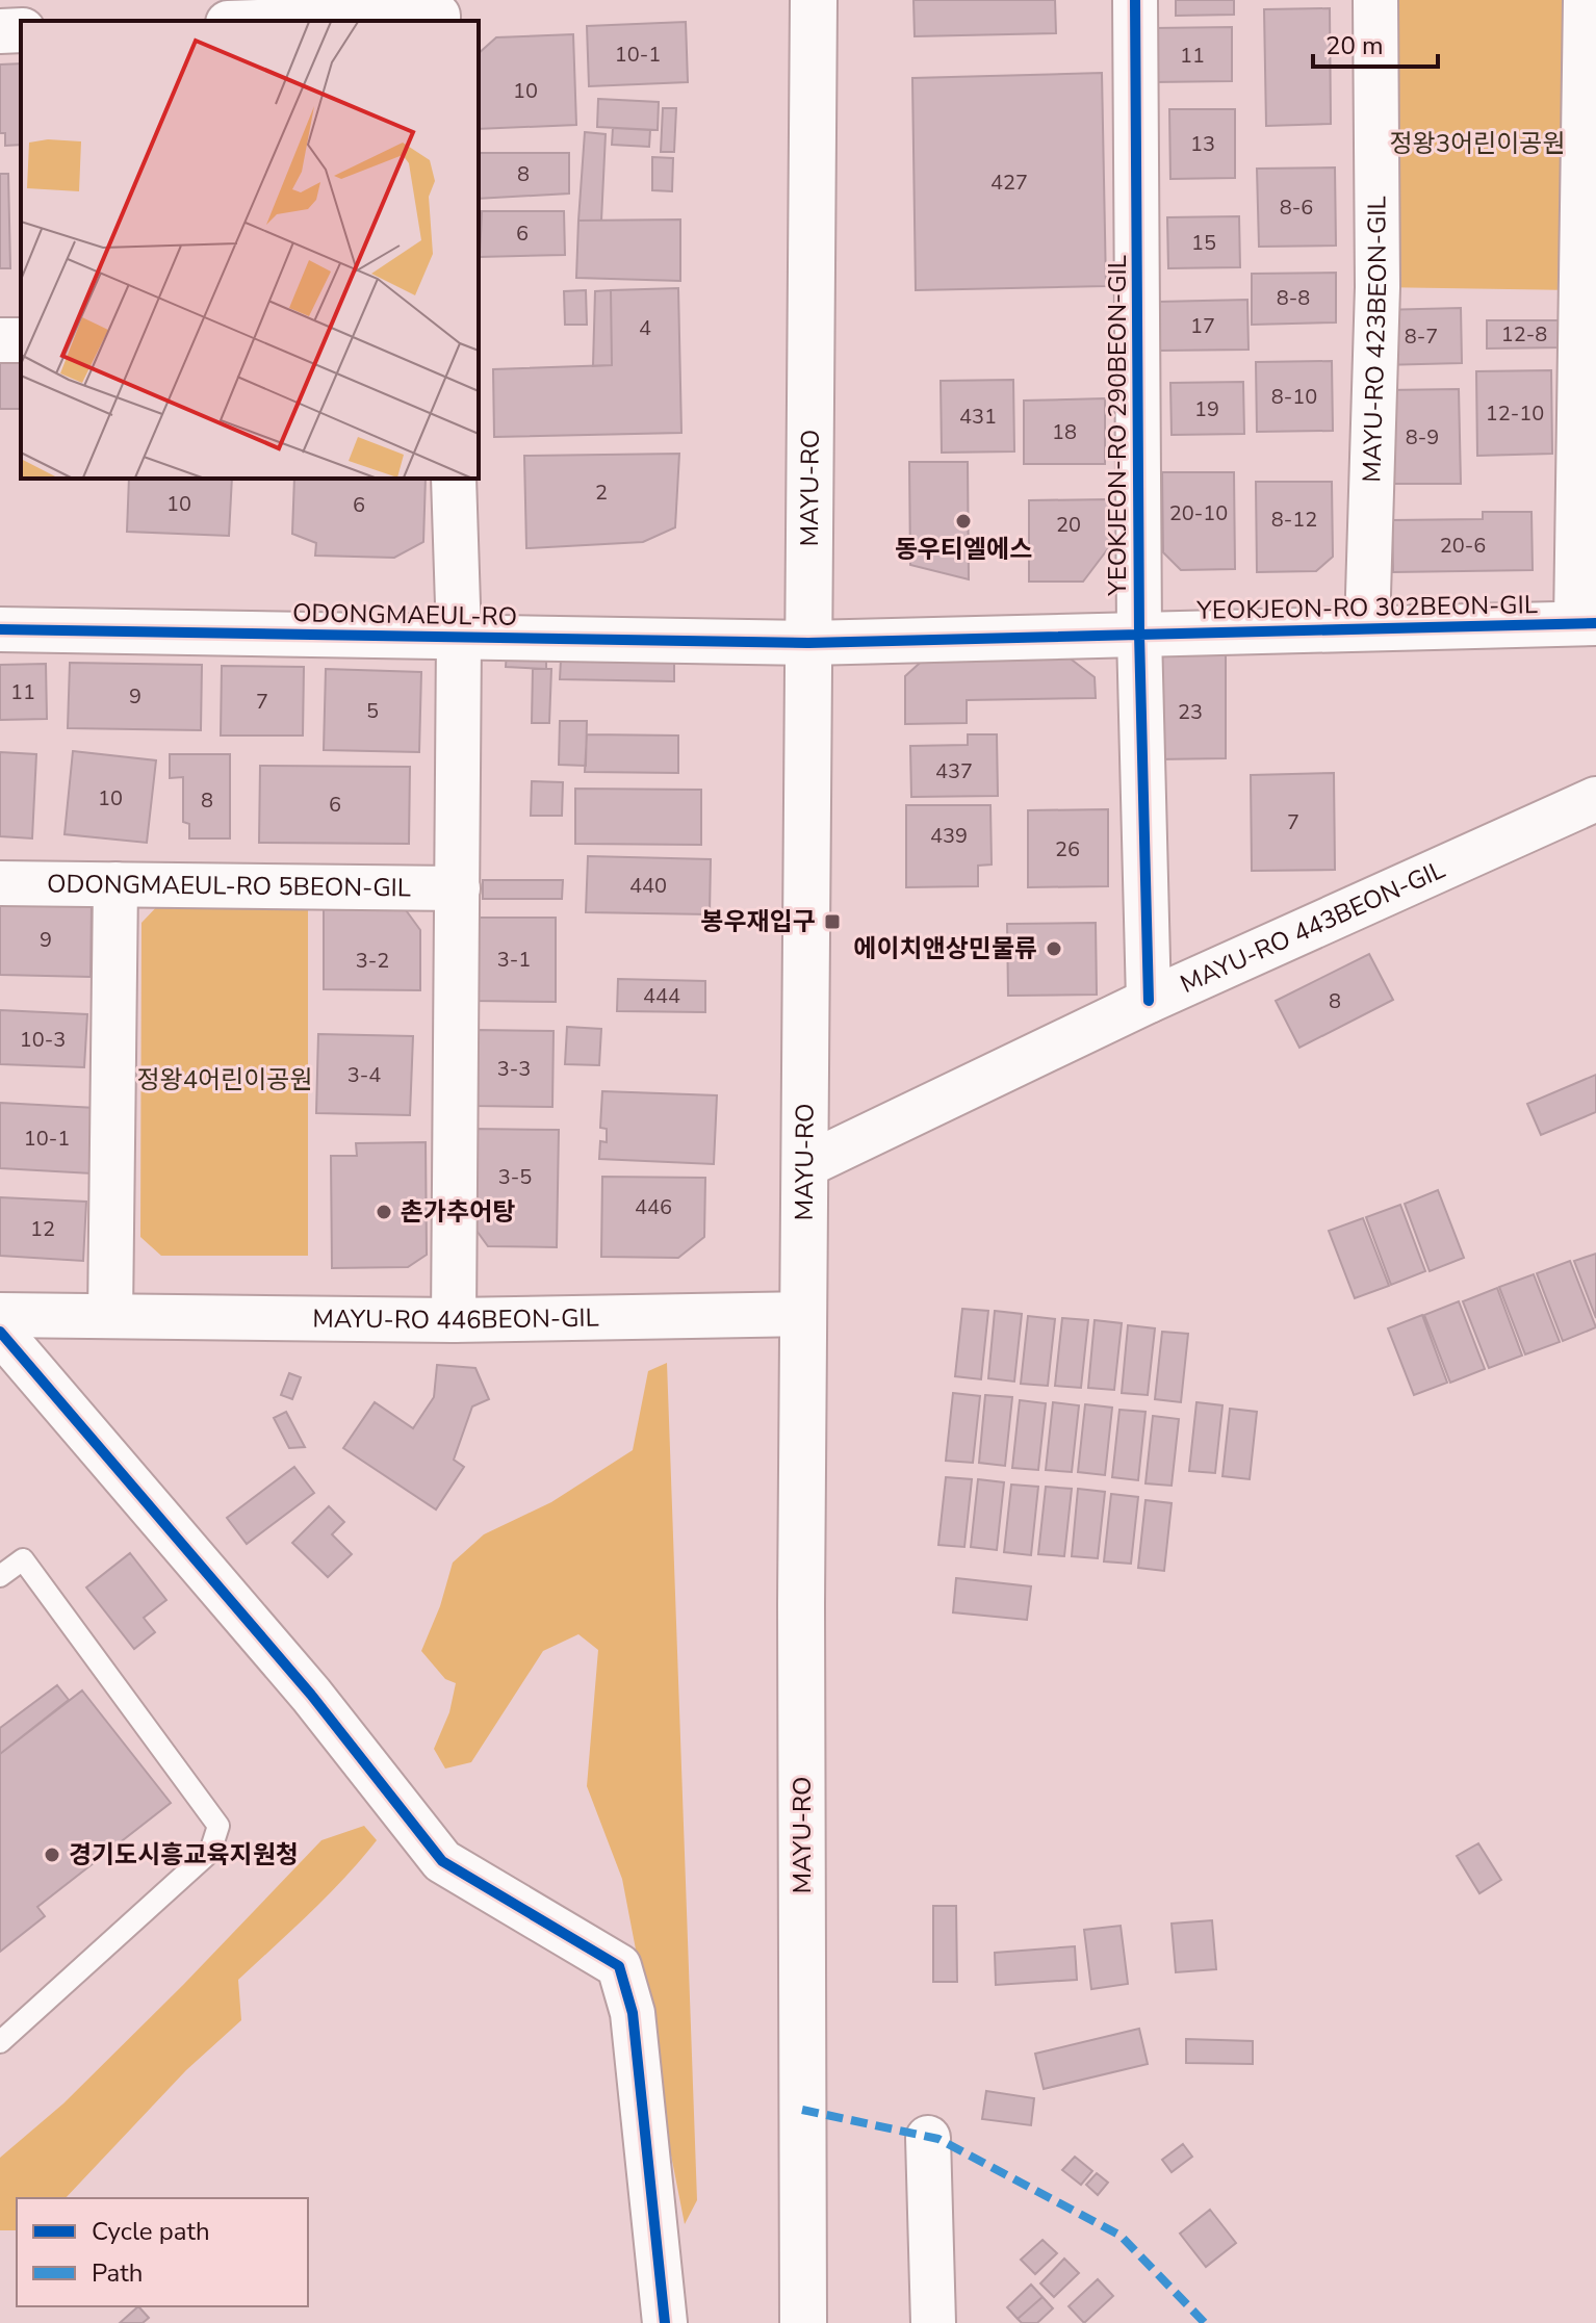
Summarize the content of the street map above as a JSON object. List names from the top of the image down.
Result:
{
  "streets": {
    "main road": ["MAYU-RO"],
    "street": [
      "MAYU-RO 423BEON-GIL",
      "YEOKJEON-RO 290BEON-GIL",
      "YEOKJEON-RO 302BEON-GIL",
      "ODONGMAEUL-RO",
      "ODONGMAEUL-RO 5BEON-GIL",
      "MAYU-RO 443BEON-GIL",
      "MAYU-RO 446BEON-GIL"
    ]
  },
  "crossings": [
    ["MAYU-RO 423BEON-GIL", "YEOKJEON-RO 302BEON-GIL"],
    ["YEOKJEON-RO 290BEON-GIL", "YEOKJEON-RO 302BEON-GIL"],
    ["YEOKJEON-RO 290BEON-GIL", "MAYU-RO 443BEON-GIL"],
    ["MAYU-RO", "YEOKJEON-RO 302BEON-GIL"],
    ["MAYU-RO", "ODONGMAEUL-RO"],
    ["MAYU-RO", "MAYU-RO 443BEON-GIL"],
    ["MAYU-RO", "MAYU-RO 446BEON-GIL"],
    ["YEOKJEON-RO 302BEON-GIL", "ODONGMAEUL-RO"]
  ],
  "parks": ["정왕3어린이공원", "정왕4어린이공원"],
  "places": {
    "other": [
      "동우티엘에스",
      "에이치앤상민물류",
      "촌가추어탕",
      "경기도시흥교육지원청"
    ],
    "transit": ["봉우재입구"]
  },
  "house_numbers": [
    "10-1",
    "11",
    "10",
    "13",
    "8",
    "427",
    "8-6",
    "6",
    "15",
    "8-8",
    "17",
    "4",
    "12-8",
    "8-7",
    "8-10",
    "19",
    "12-10",
    "431",
    "18",
    "8-9",
    "2",
    "10",
    "6",
    "20-10",
    "8-12",
    "20",
    "20-6",
    "11",
    "9",
    "7",
    "5",
    "23",
    "437",
    "10",
    "8",
    "6",
    "7",
    "439",
    "26",
    "440",
    "9",
    "3-1",
    "3-2",
    "444",
    "8",
    "10-3",
    "3-3",
    "3-4",
    "10-1",
    "3-5",
    "446",
    "12"
  ],
  "legend": ["Cycle path", "Path"],
  "scale_bar": "20 m"
}
